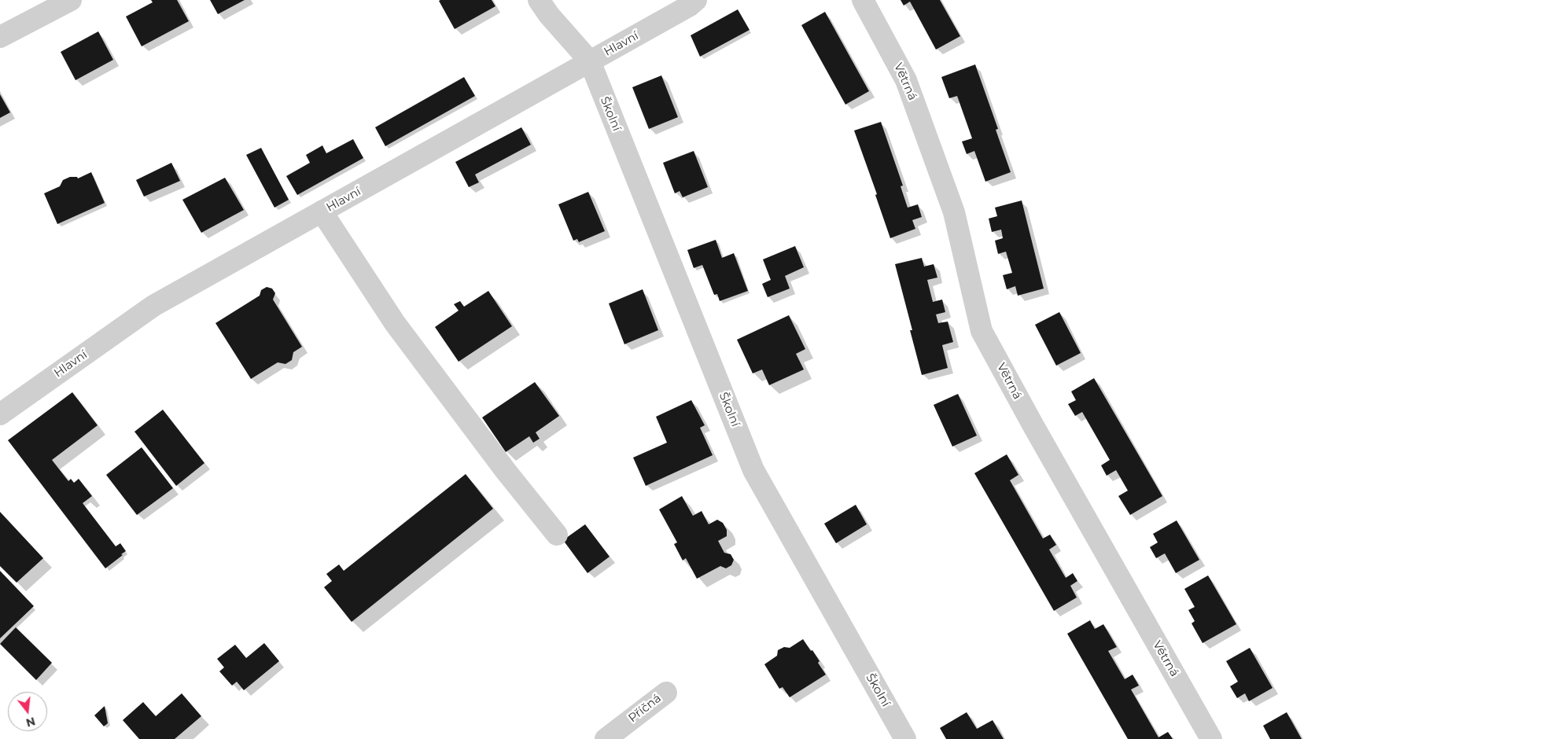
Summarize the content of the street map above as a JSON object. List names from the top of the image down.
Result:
{
  "streets": {
    "street": [
      "Hlavní",
      "Větrná",
      "Školní",
      "Příčná"
    ]
  },
  "crossings": [
    ["Hlavní", "Školní"]
  ],
  "north": "bottom"
}
